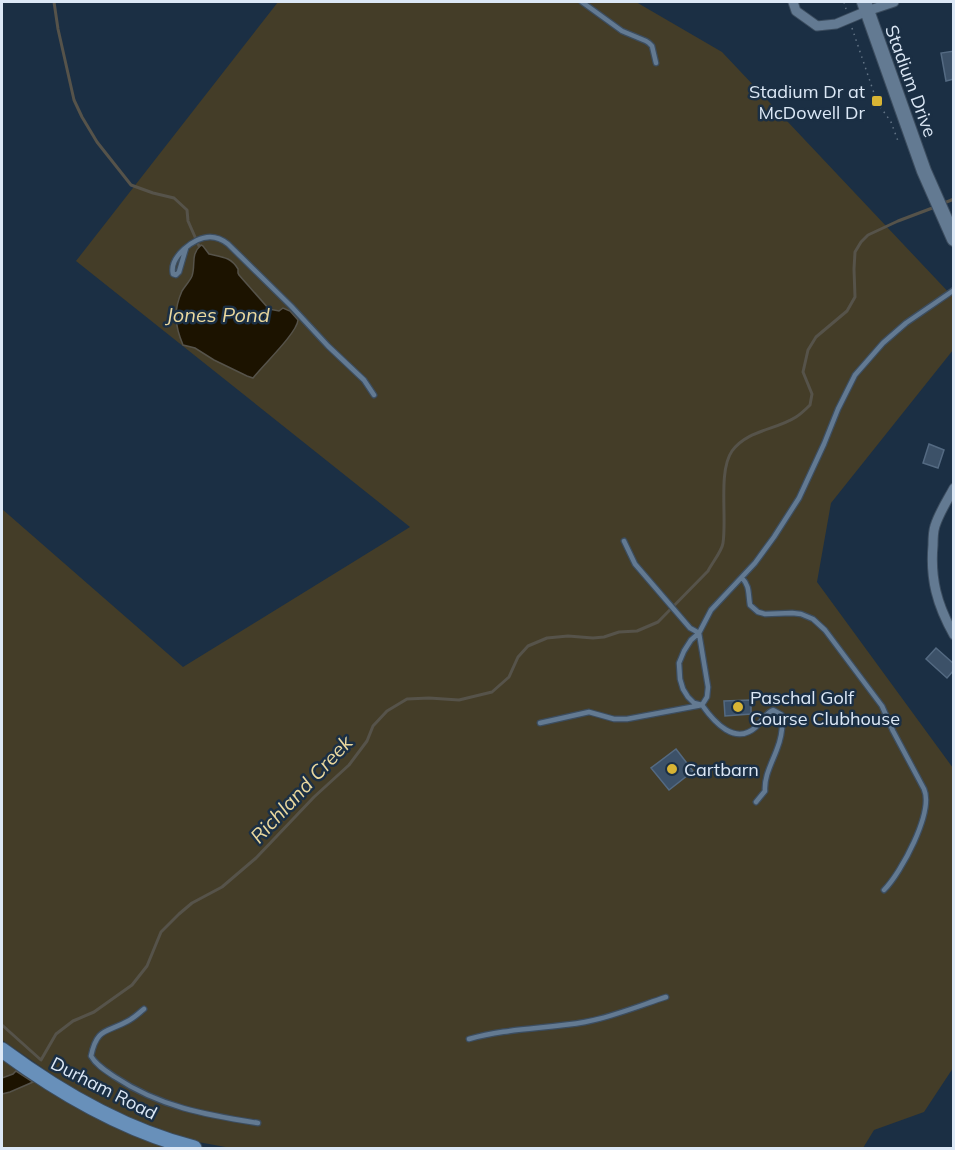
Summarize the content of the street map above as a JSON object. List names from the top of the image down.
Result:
{
  "streets": {
    "main road": ["Durham Road"],
    "street": ["Stadium Drive"]
  },
  "water": ["Jones Pond", "Richland Creek"],
  "places": {
    "transit": ["Stadium Dr at McDowell Dr"],
    "other": ["Paschal Golf Course Clubhouse", "Cartbarn"]
  }
}
